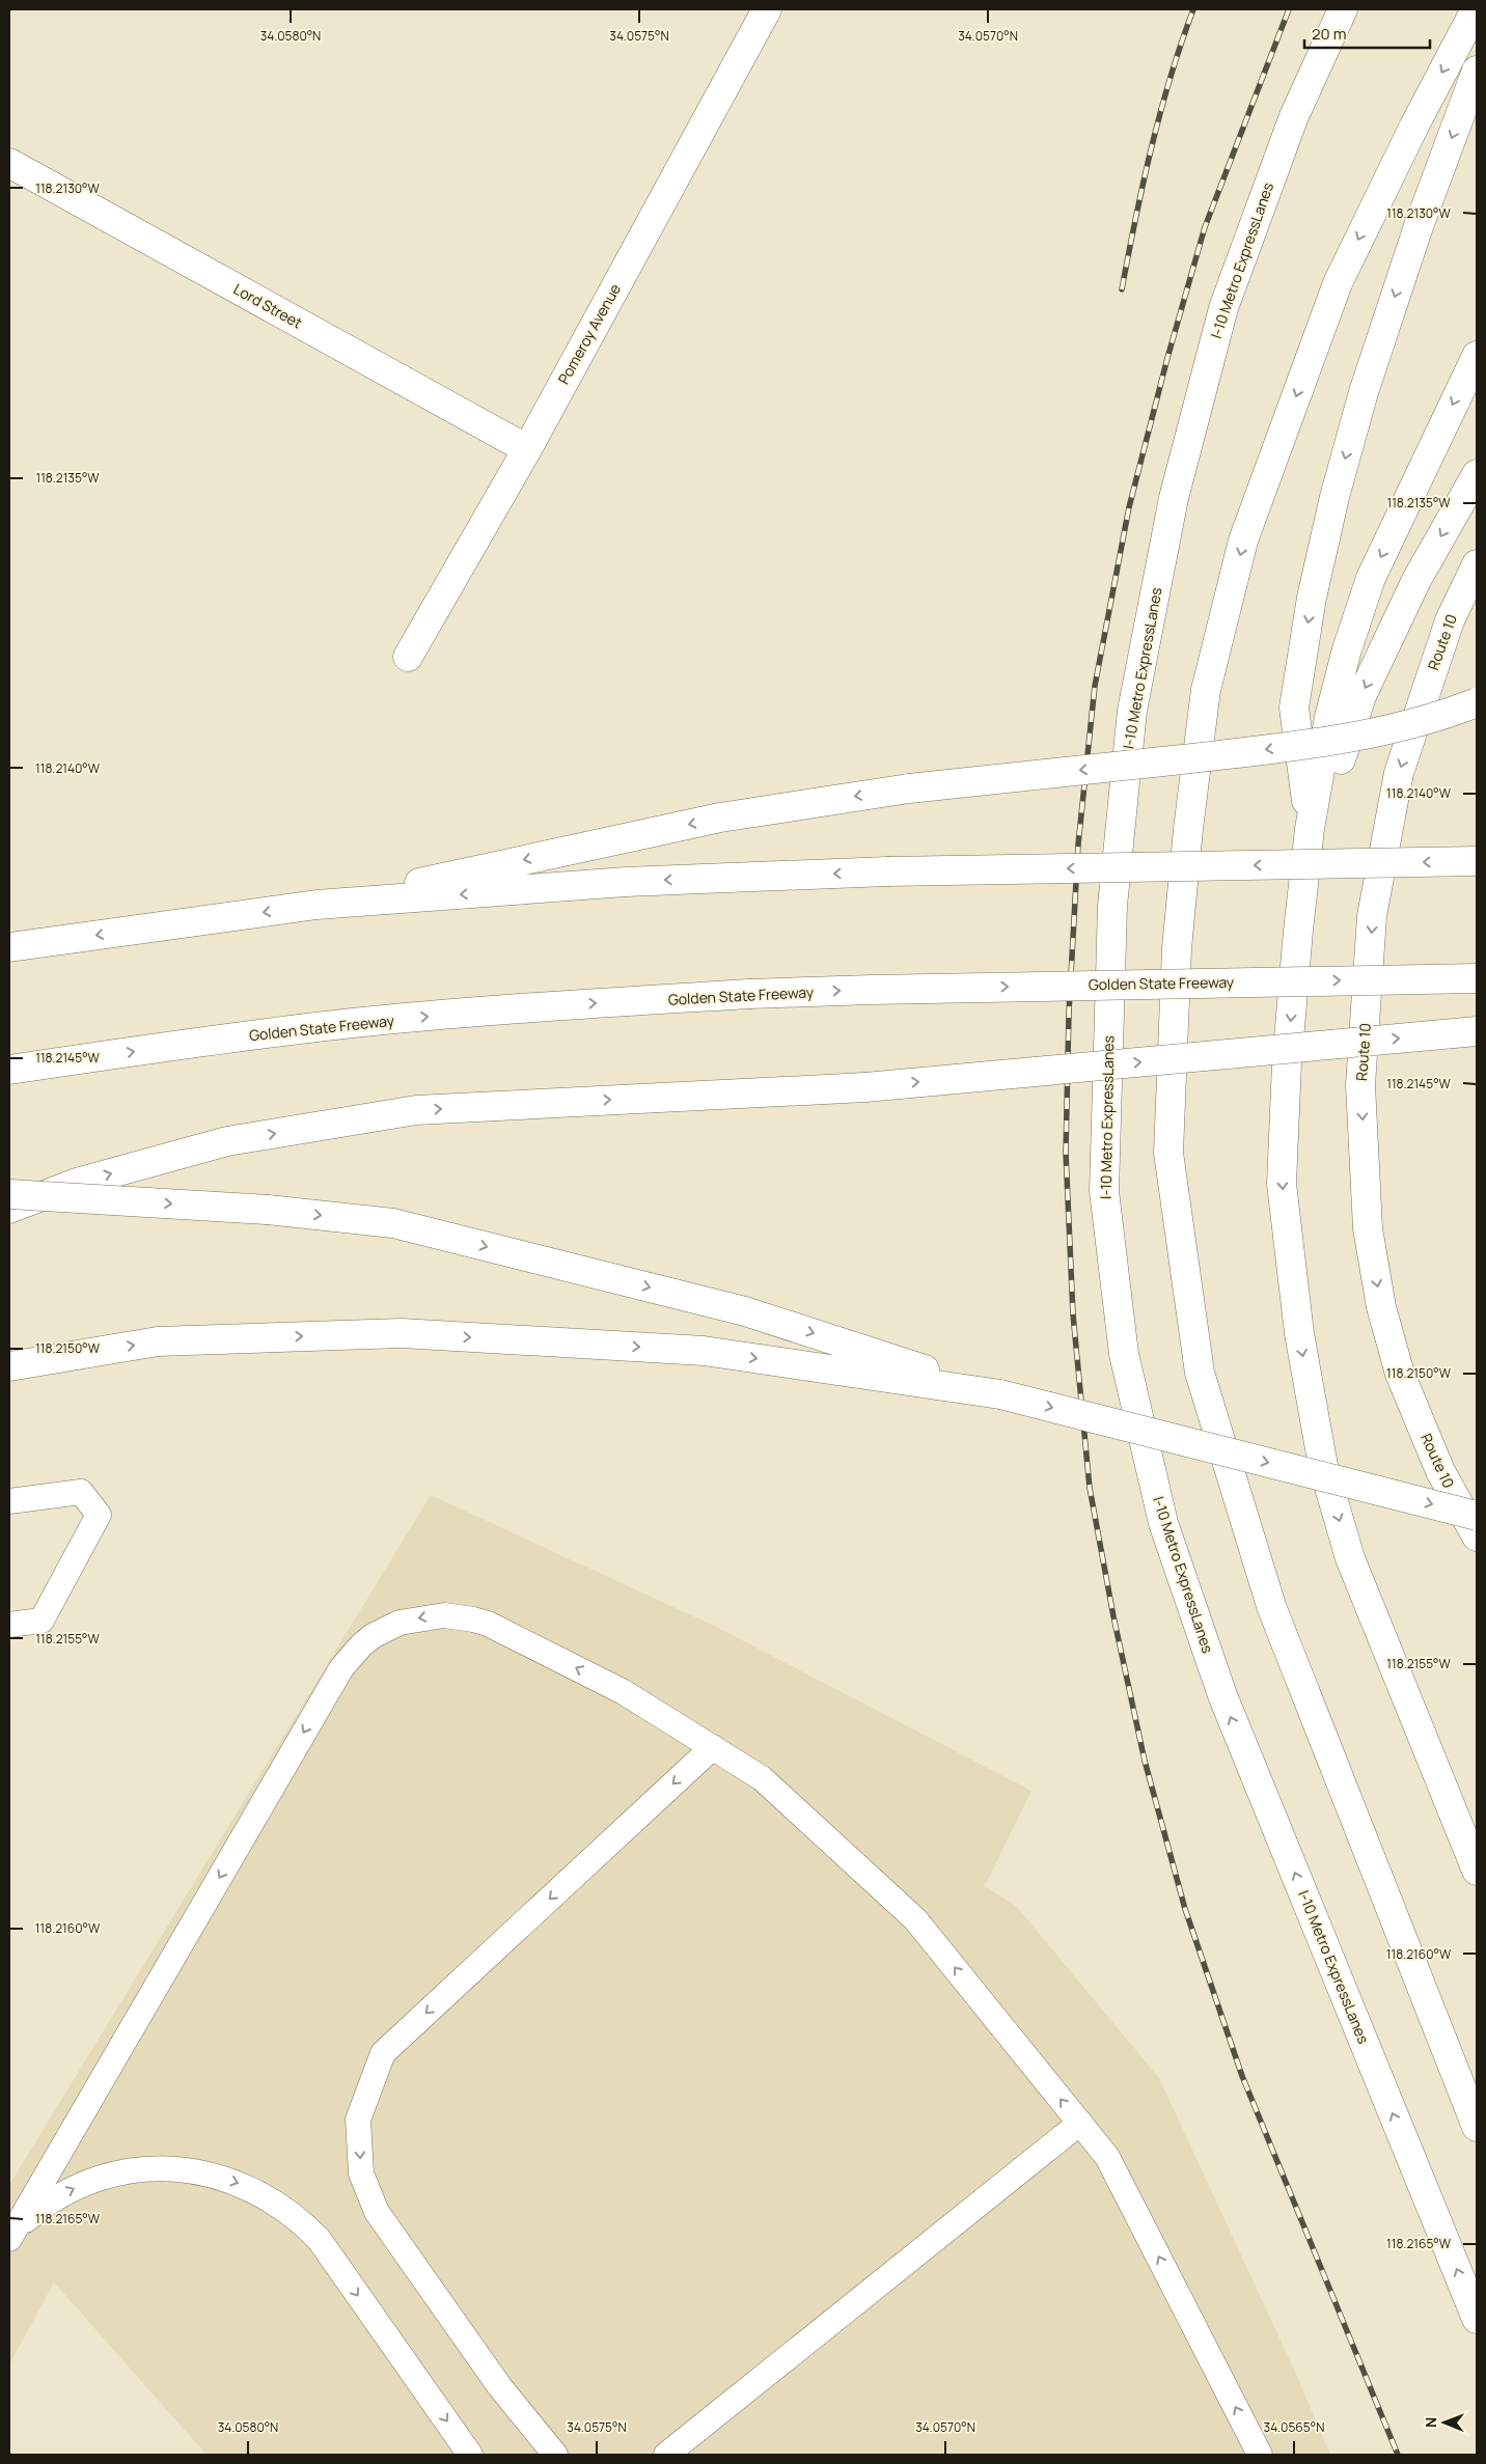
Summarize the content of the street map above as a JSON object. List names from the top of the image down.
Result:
{
  "streets": {
    "main road": [
      "I-10 Metro ExpressLanes",
      "Lord Street",
      "Pomeroy Avenue",
      "Route 10",
      "Golden State Freeway"
    ]
  },
  "crossings": [
    ["Lord Street", "Pomeroy Avenue"]
  ],
  "scale_bar": "20 m",
  "north": "left",
  "coordinates": [
    "34.0580°N",
    "34.0575°N",
    "34.0570°N",
    "118.2130°W",
    "118.2135°W",
    "118.2140°W",
    "118.2145°W",
    "118.2150°W",
    "118.2155°W",
    "118.2160°W",
    "118.2165°W",
    "34.0565°N"
  ]
}
